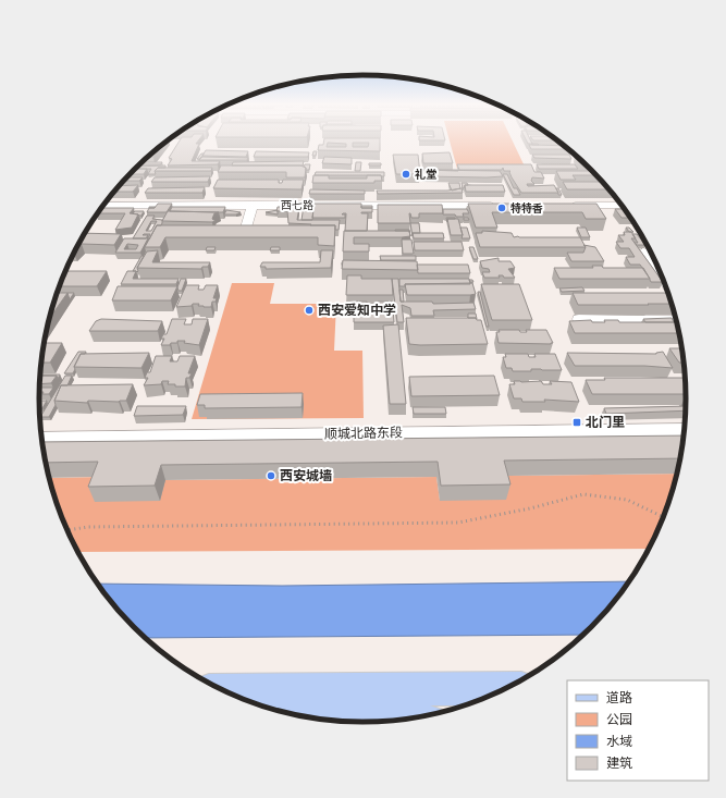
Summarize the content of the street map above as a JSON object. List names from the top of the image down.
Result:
{
  "streets": {
    "street": ["西七路", "顺城北路东段"]
  },
  "places": {
    "other": [
      "礼堂",
      "特特香",
      "西安爱知中学",
      "西安城墙"
    ],
    "transit": ["北门里"]
  },
  "legend": [
    "道路",
    "公园",
    "水域",
    "建筑"
  ]
}
